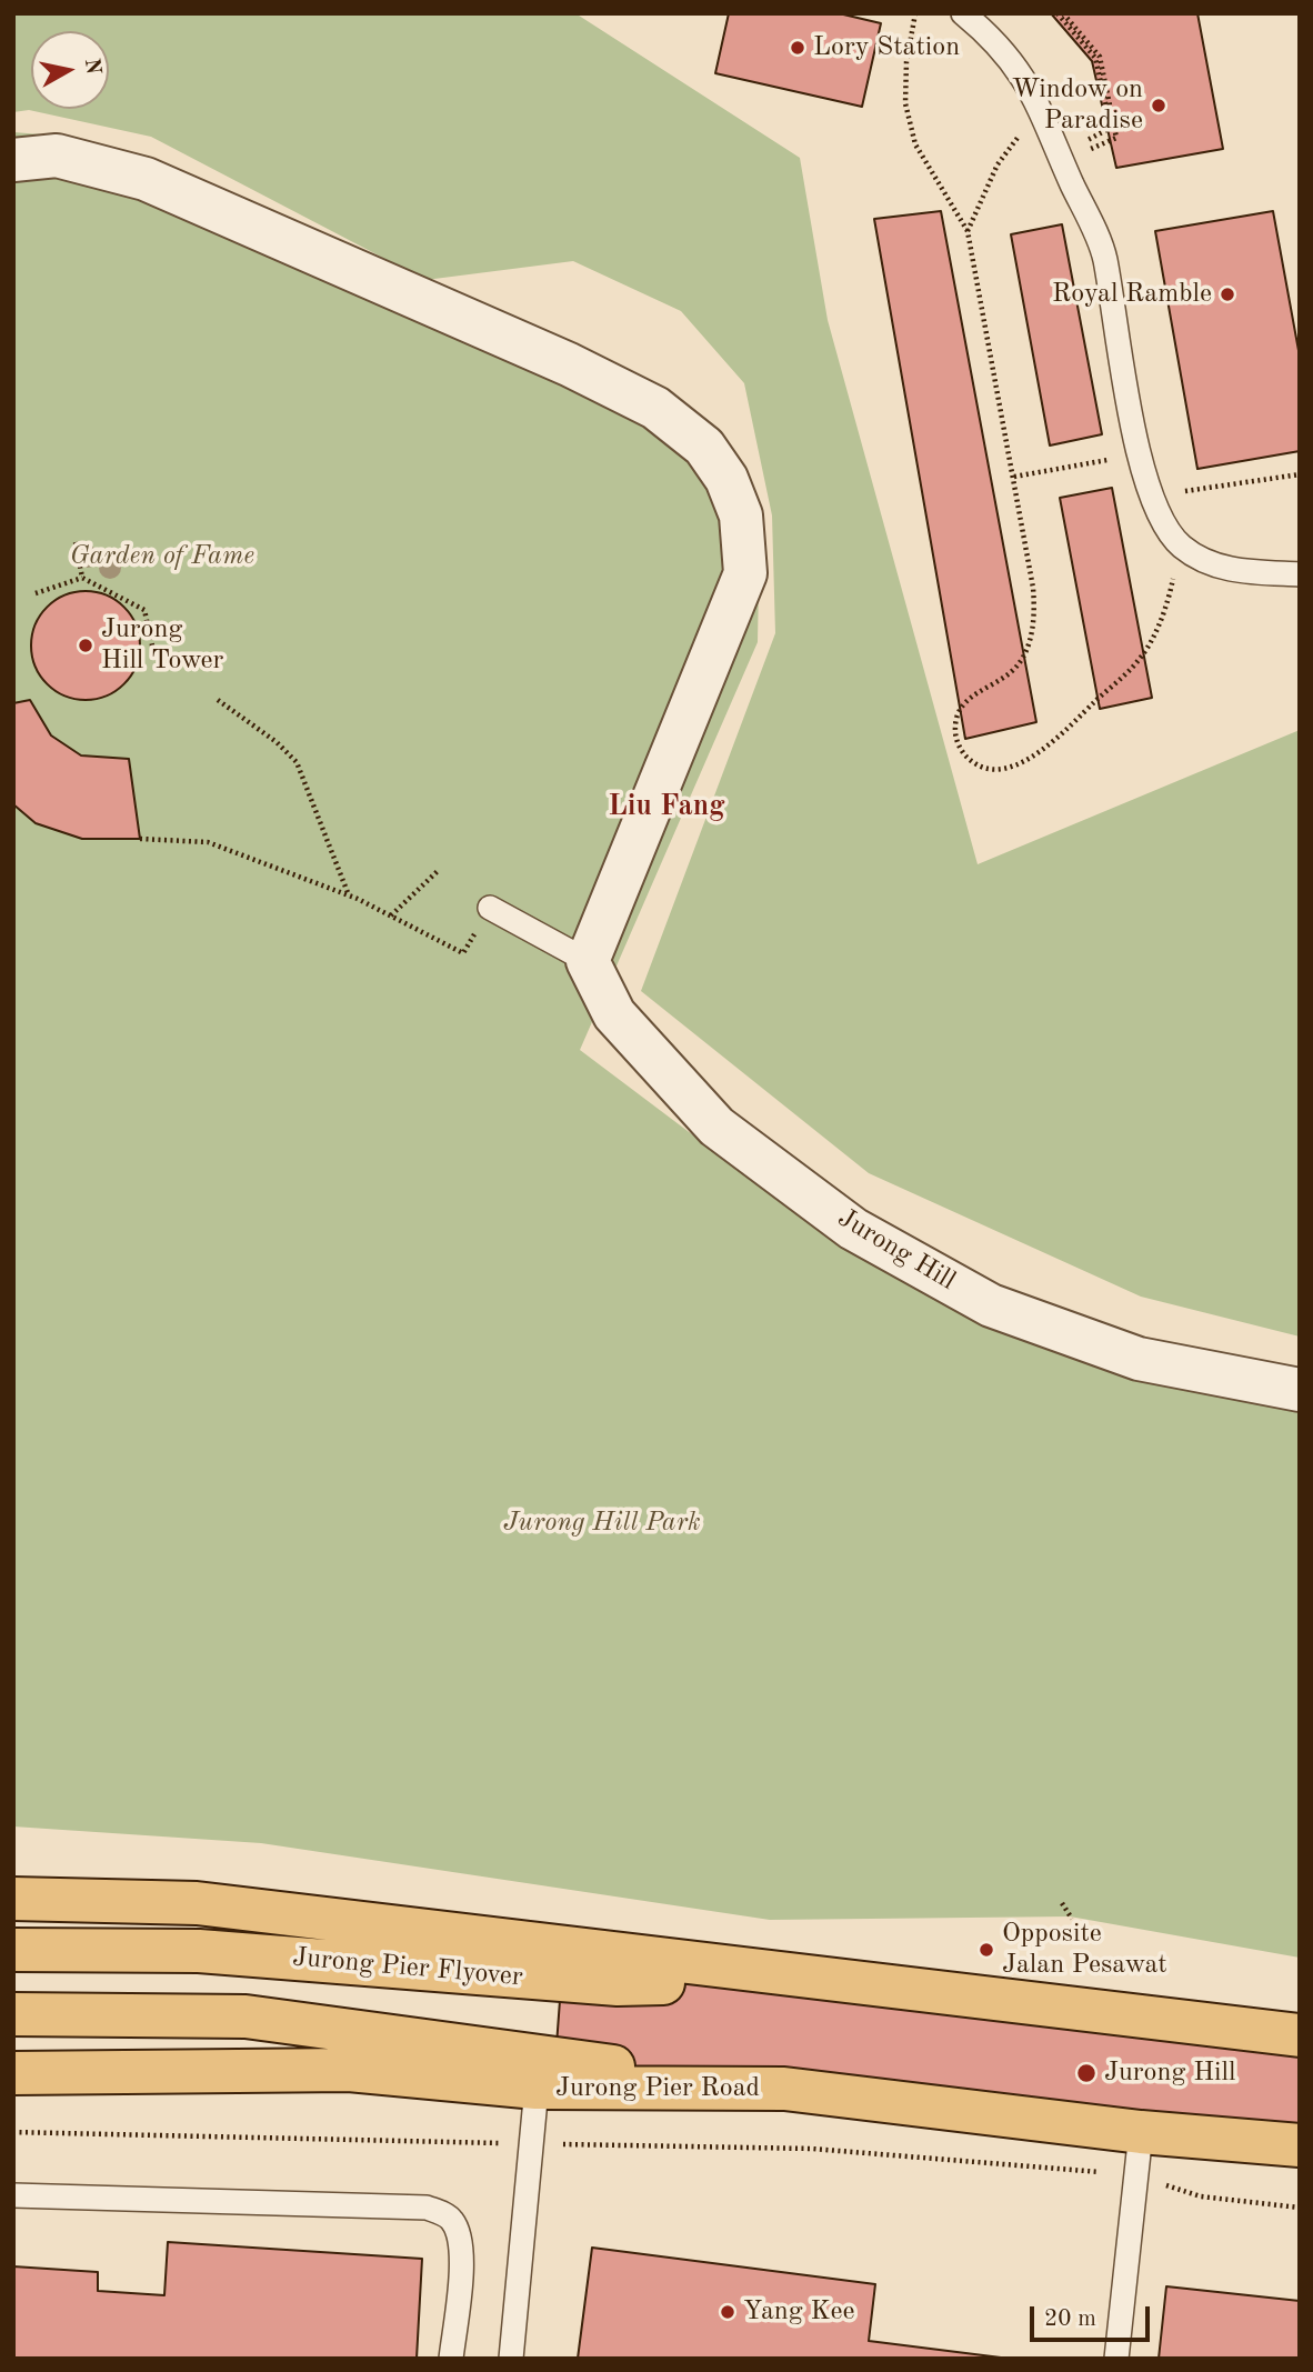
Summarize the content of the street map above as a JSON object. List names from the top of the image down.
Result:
{
  "streets": {
    "main road": ["Jurong Pier Flyover", "Jurong Pier Road"],
    "street": ["Jurong Hill"]
  },
  "districts": ["Liu Fang"],
  "parks": ["Garden of Fame", "Jurong Hill Park"],
  "places": [
    "Lory Station",
    "Window on Paradise",
    "Royal Ramble",
    "Jurong Hill Tower",
    "Opposite Jalan Pesawat",
    "Jurong Hill",
    "Yang Kee"
  ],
  "scale_bar": "20 m",
  "north": "right"
}
